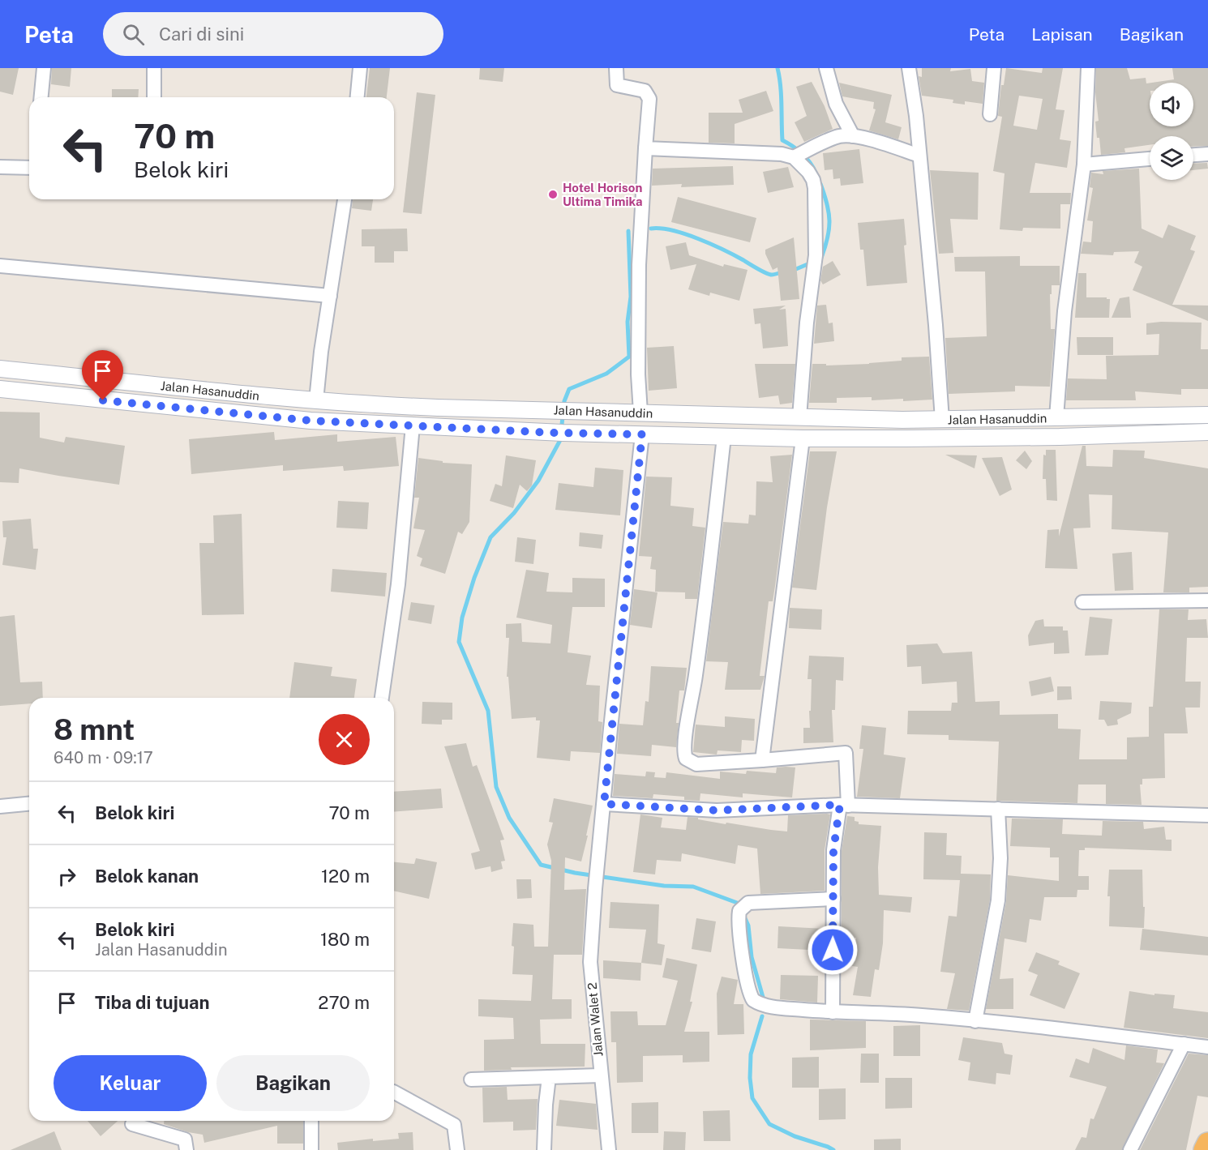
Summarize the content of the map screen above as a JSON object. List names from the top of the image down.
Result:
{
  "streets": {
    "street": ["Jalan Hasanuddin", "Jalan Walet 2"]
  },
  "crossings": [
    ["Jalan Hasanuddin", "Jalan Walet 2"]
  ],
  "places": ["Hotel Horison Ultima Timika"],
  "page": {
    "header": "Peta",
    "search": "Cari di sini",
    "nav": ["Peta", "Lapisan", "Bagikan"],
    "turn": ["70 m", "Belok kiri"],
    "heading": ["8 mnt", "640 m · 09:17"],
    "list": [
      {
        "name": "Belok kiri",
        "value": "70 m"
      },
      {
        "name": "Belok kanan",
        "value": "120 m"
      },
      {
        "name": "Belok kiri",
        "note": "Jalan Hasanuddin",
        "value": "180 m"
      },
      {
        "name": "Tiba di tujuan",
        "value": "270 m"
      }
    ],
    "buttons": ["Keluar", "Bagikan"]
  }
}
